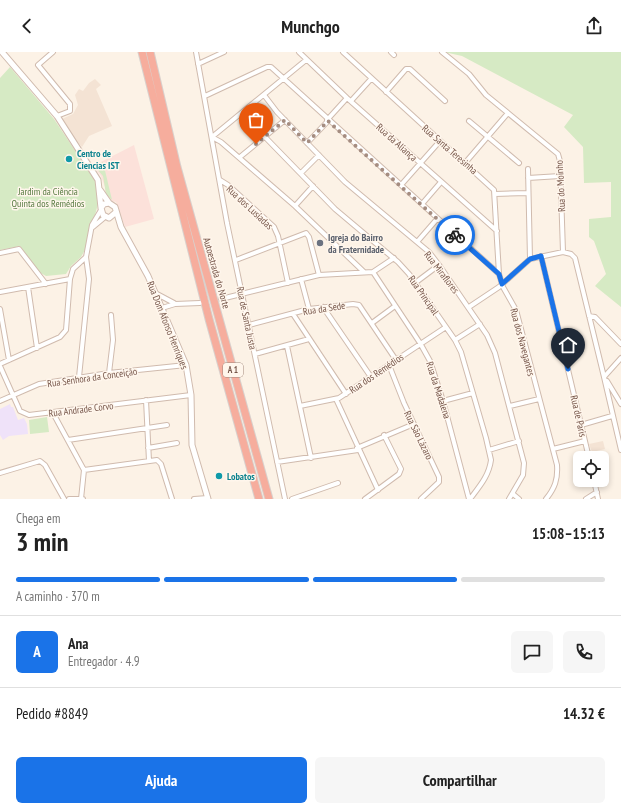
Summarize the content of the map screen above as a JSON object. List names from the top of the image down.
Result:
{
  "streets": {
    "highway": ["Autoestrada do Norte", "A 1"],
    "street": [
      "Rua da Aliança",
      "Rua Santa Teresinha",
      "Rua do Moinho",
      "Rua dos Lusíadas",
      "Rua Miraflores",
      "Rua Principal",
      "Rua da Sede",
      "Rua de Santa Justa",
      "Rua Dom Afonso Henriques",
      "Rua dos Navegantes",
      "Rua dos Remédios",
      "Rua Senhora da Conceição",
      "Rua da Madalena",
      "Rua Andrade Corvo",
      "Rua de Paris",
      "Rua São Lázaro"
    ]
  },
  "crossings": [
    ["Rua dos Lusíadas", "Rua de Santa Justa"],
    ["Rua Principal", "Rua dos Remédios"],
    ["Rua Principal", "Rua da Madalena"],
    ["Rua da Sede", "Rua de Santa Justa"],
    ["Rua da Sede", "Rua dos Remédios"],
    ["Rua Dom Afonso Henriques", "Rua Senhora da Conceição"],
    ["Rua Dom Afonso Henriques", "Rua Andrade Corvo"],
    ["Rua dos Remédios", "Rua da Madalena"],
    ["Rua dos Remédios", "Rua São Lázaro"],
    ["Rua Senhora da Conceição", "Rua Andrade Corvo"]
  ],
  "parks": ["Jardim da Ciência Quinta dos Remédios"],
  "places": ["Centro de Ciencias IST", "Igreja do Bairro da Fraternidade", "Lobatos"],
  "page": {
    "header": "Munchgo",
    "heading": ["3 min", "Chega em", "15:08–15:13"],
    "panel": [
      "Ana",
      "Entregador · 4.9",
      "Pedido #8849",
      "14.32 €"
    ],
    "bar": "A caminho · 370 m",
    "round": "A",
    "buttons": ["Ajuda", "Compartilhar"]
  }
}
